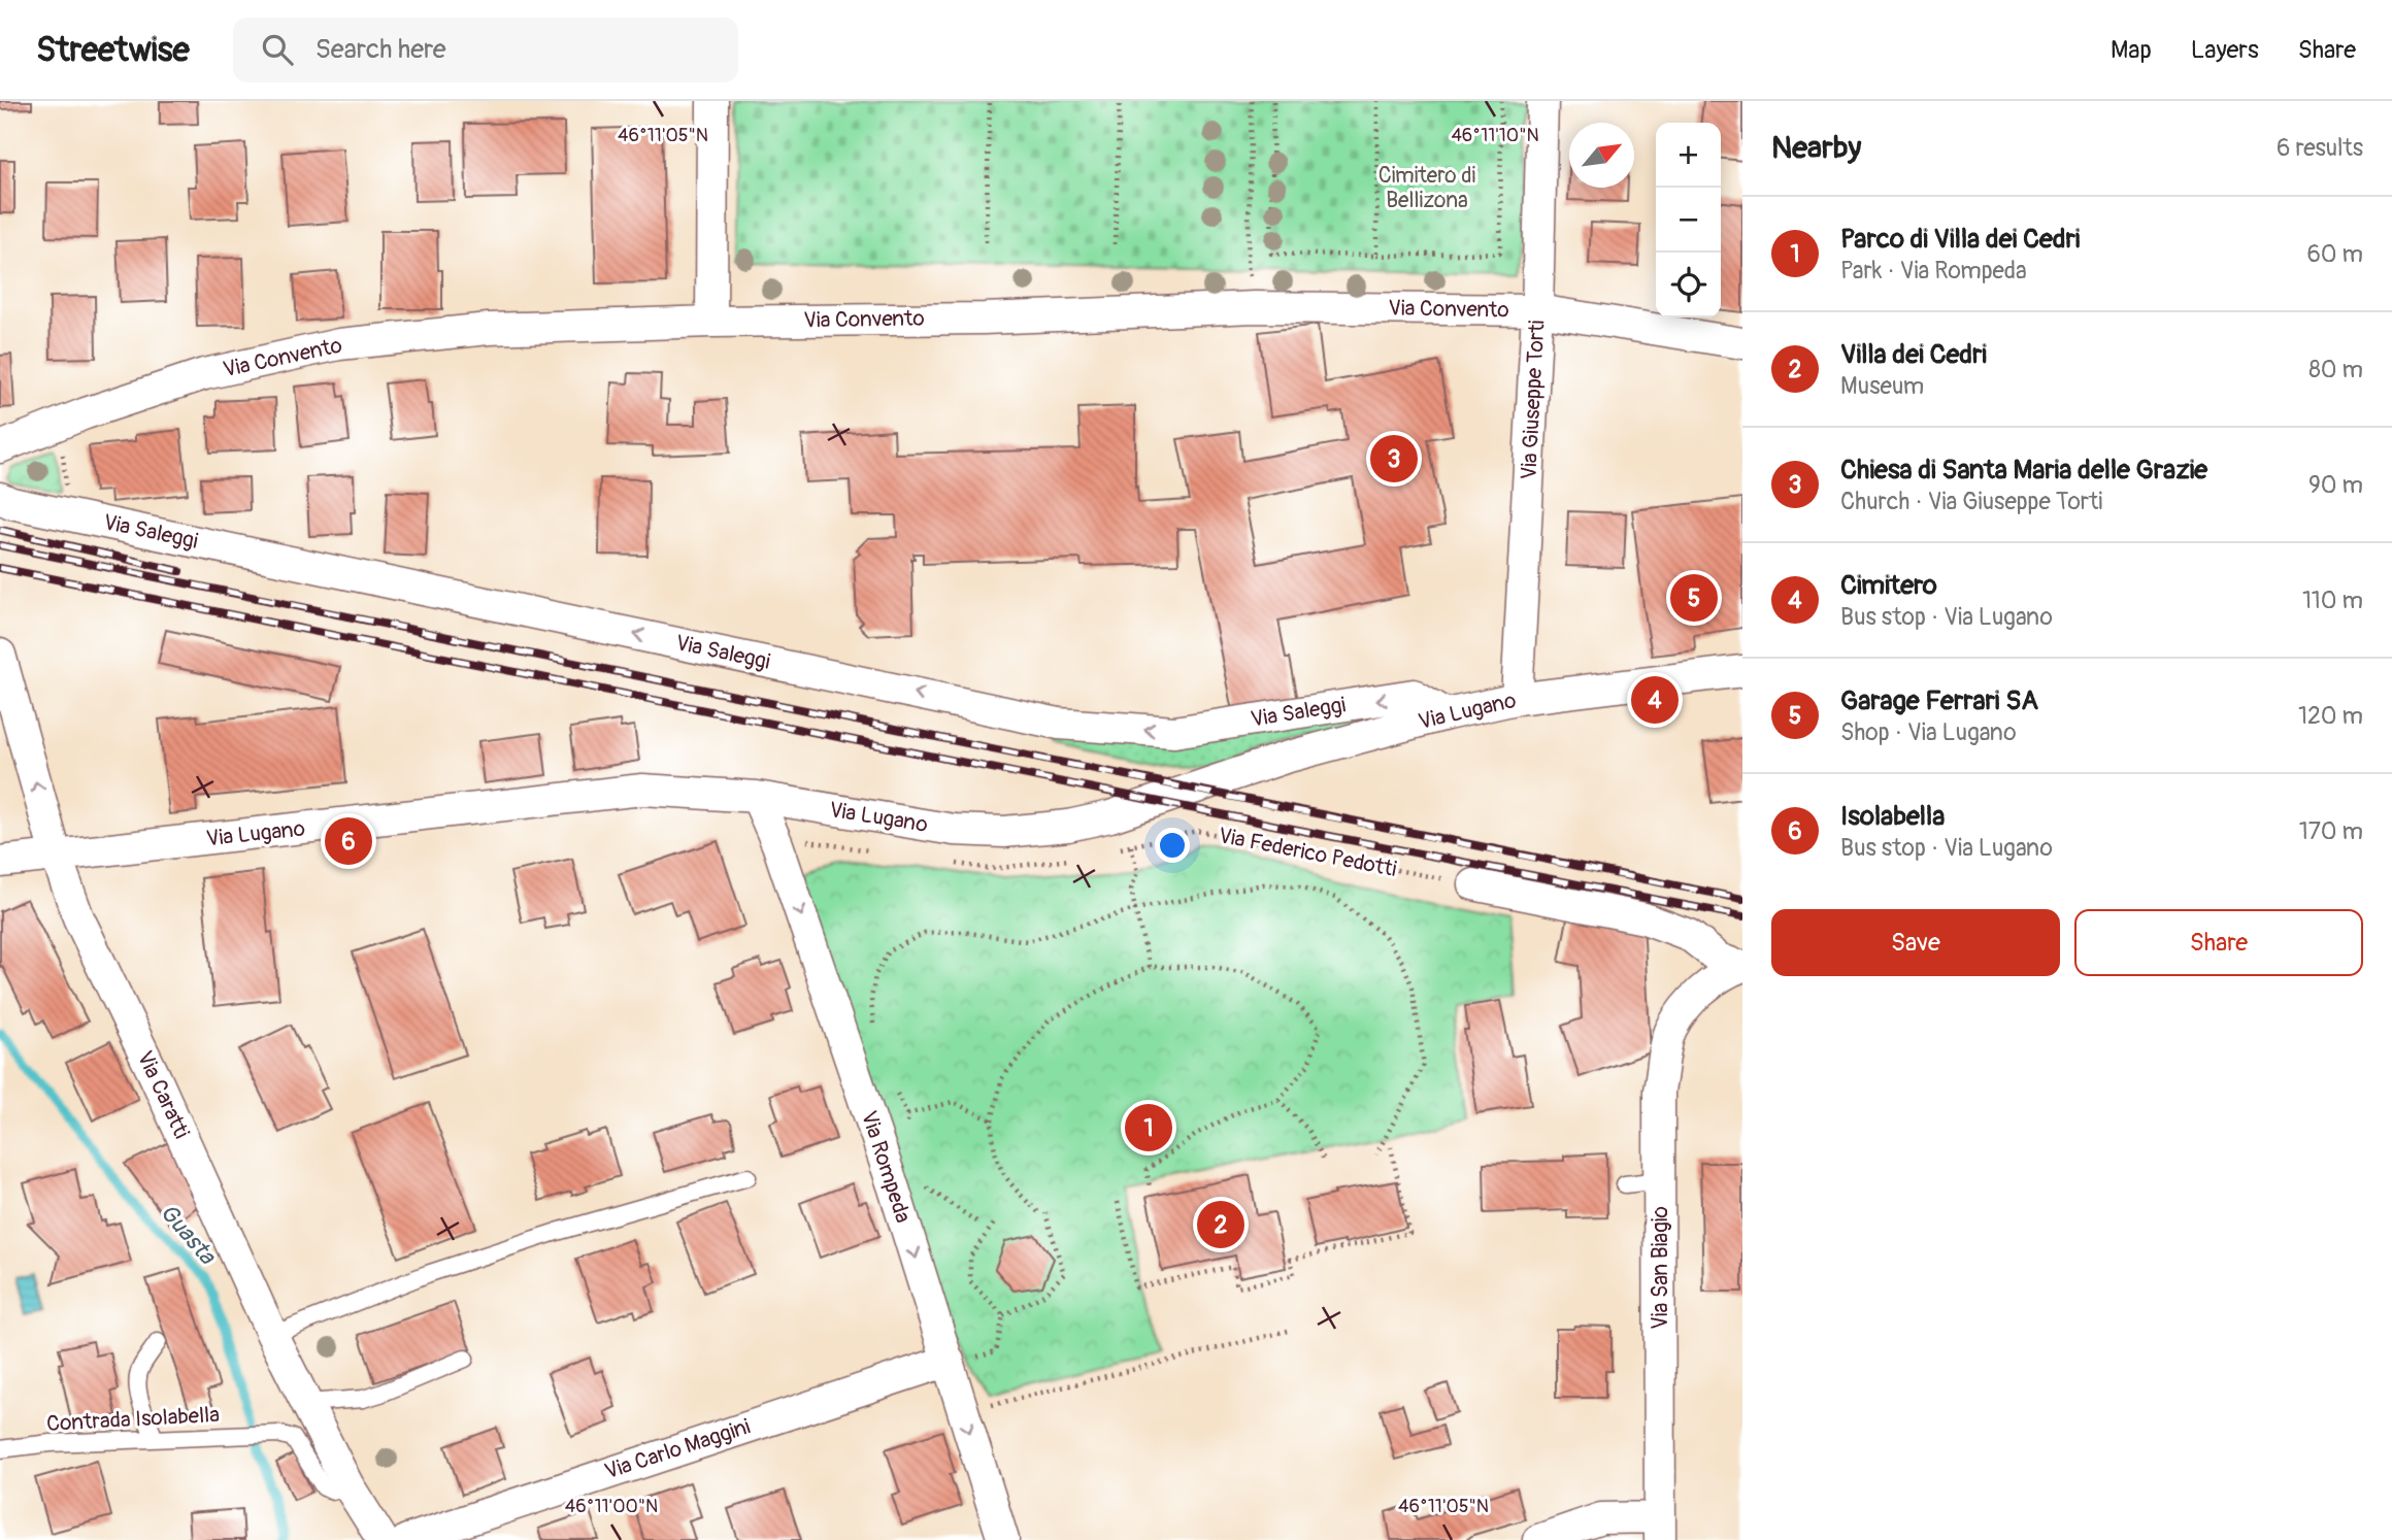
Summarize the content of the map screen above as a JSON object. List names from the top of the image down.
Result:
{
  "streets": {
    "street": [
      "Via Convento",
      "Via Giuseppe Torti",
      "Via Saleggi",
      "Via Lugano",
      "Via Caratti",
      "Via Rompeda",
      "Via San Biagio",
      "Via Carlo Maggini"
    ],
    "lane": ["Contrada Isolabella"],
    "path": ["Via Federico Pedotti"]
  },
  "crossings": [
    ["Via Convento", "Via Giuseppe Torti"],
    ["Via Giuseppe Torti", "Via Lugano"],
    ["Via Saleggi", "Via Lugano"],
    ["Via Lugano", "Via Caratti"],
    ["Via Lugano", "Via Rompeda"],
    ["Via Caratti", "Contrada Isolabella"],
    ["Via Rompeda", "Via Carlo Maggini"]
  ],
  "one_way": ["Via Saleggi", "Via Rompeda"],
  "water": ["Guasta"],
  "parks": ["Cimitero di Bellizona"],
  "north": "top right",
  "page": {
    "header": "Streetwise",
    "search": "Search here",
    "nav": ["Map", "Layers", "Share"],
    "heading": ["Nearby", "6 results"],
    "map_buttons": ["+", "−"],
    "list": [
      {
        "mark": "1",
        "name": "Parco di Villa dei Cedri",
        "note": "Park · Via Rompeda",
        "value": "60 m"
      },
      {
        "mark": "2",
        "name": "Villa dei Cedri",
        "note": "Museum",
        "value": "80 m"
      },
      {
        "mark": "3",
        "name": "Chiesa di Santa Maria delle Grazie",
        "note": "Church · Via Giuseppe Torti",
        "value": "90 m"
      },
      {
        "mark": "4",
        "name": "Cimitero",
        "note": "Bus stop · Via Lugano",
        "value": "110 m"
      },
      {
        "mark": "5",
        "name": "Garage Ferrari SA",
        "note": "Shop · Via Lugano",
        "value": "120 m"
      },
      {
        "mark": "6",
        "name": "Isolabella",
        "note": "Bus stop · Via Lugano",
        "value": "170 m"
      }
    ],
    "pins": [
      "3",
      "5",
      "4",
      "6",
      "1",
      "2"
    ],
    "buttons": ["Save", "Share"]
  },
  "coordinates": ["46°11'05\"N", "46°11'10\"N", "46°11'00\"N"]
}
